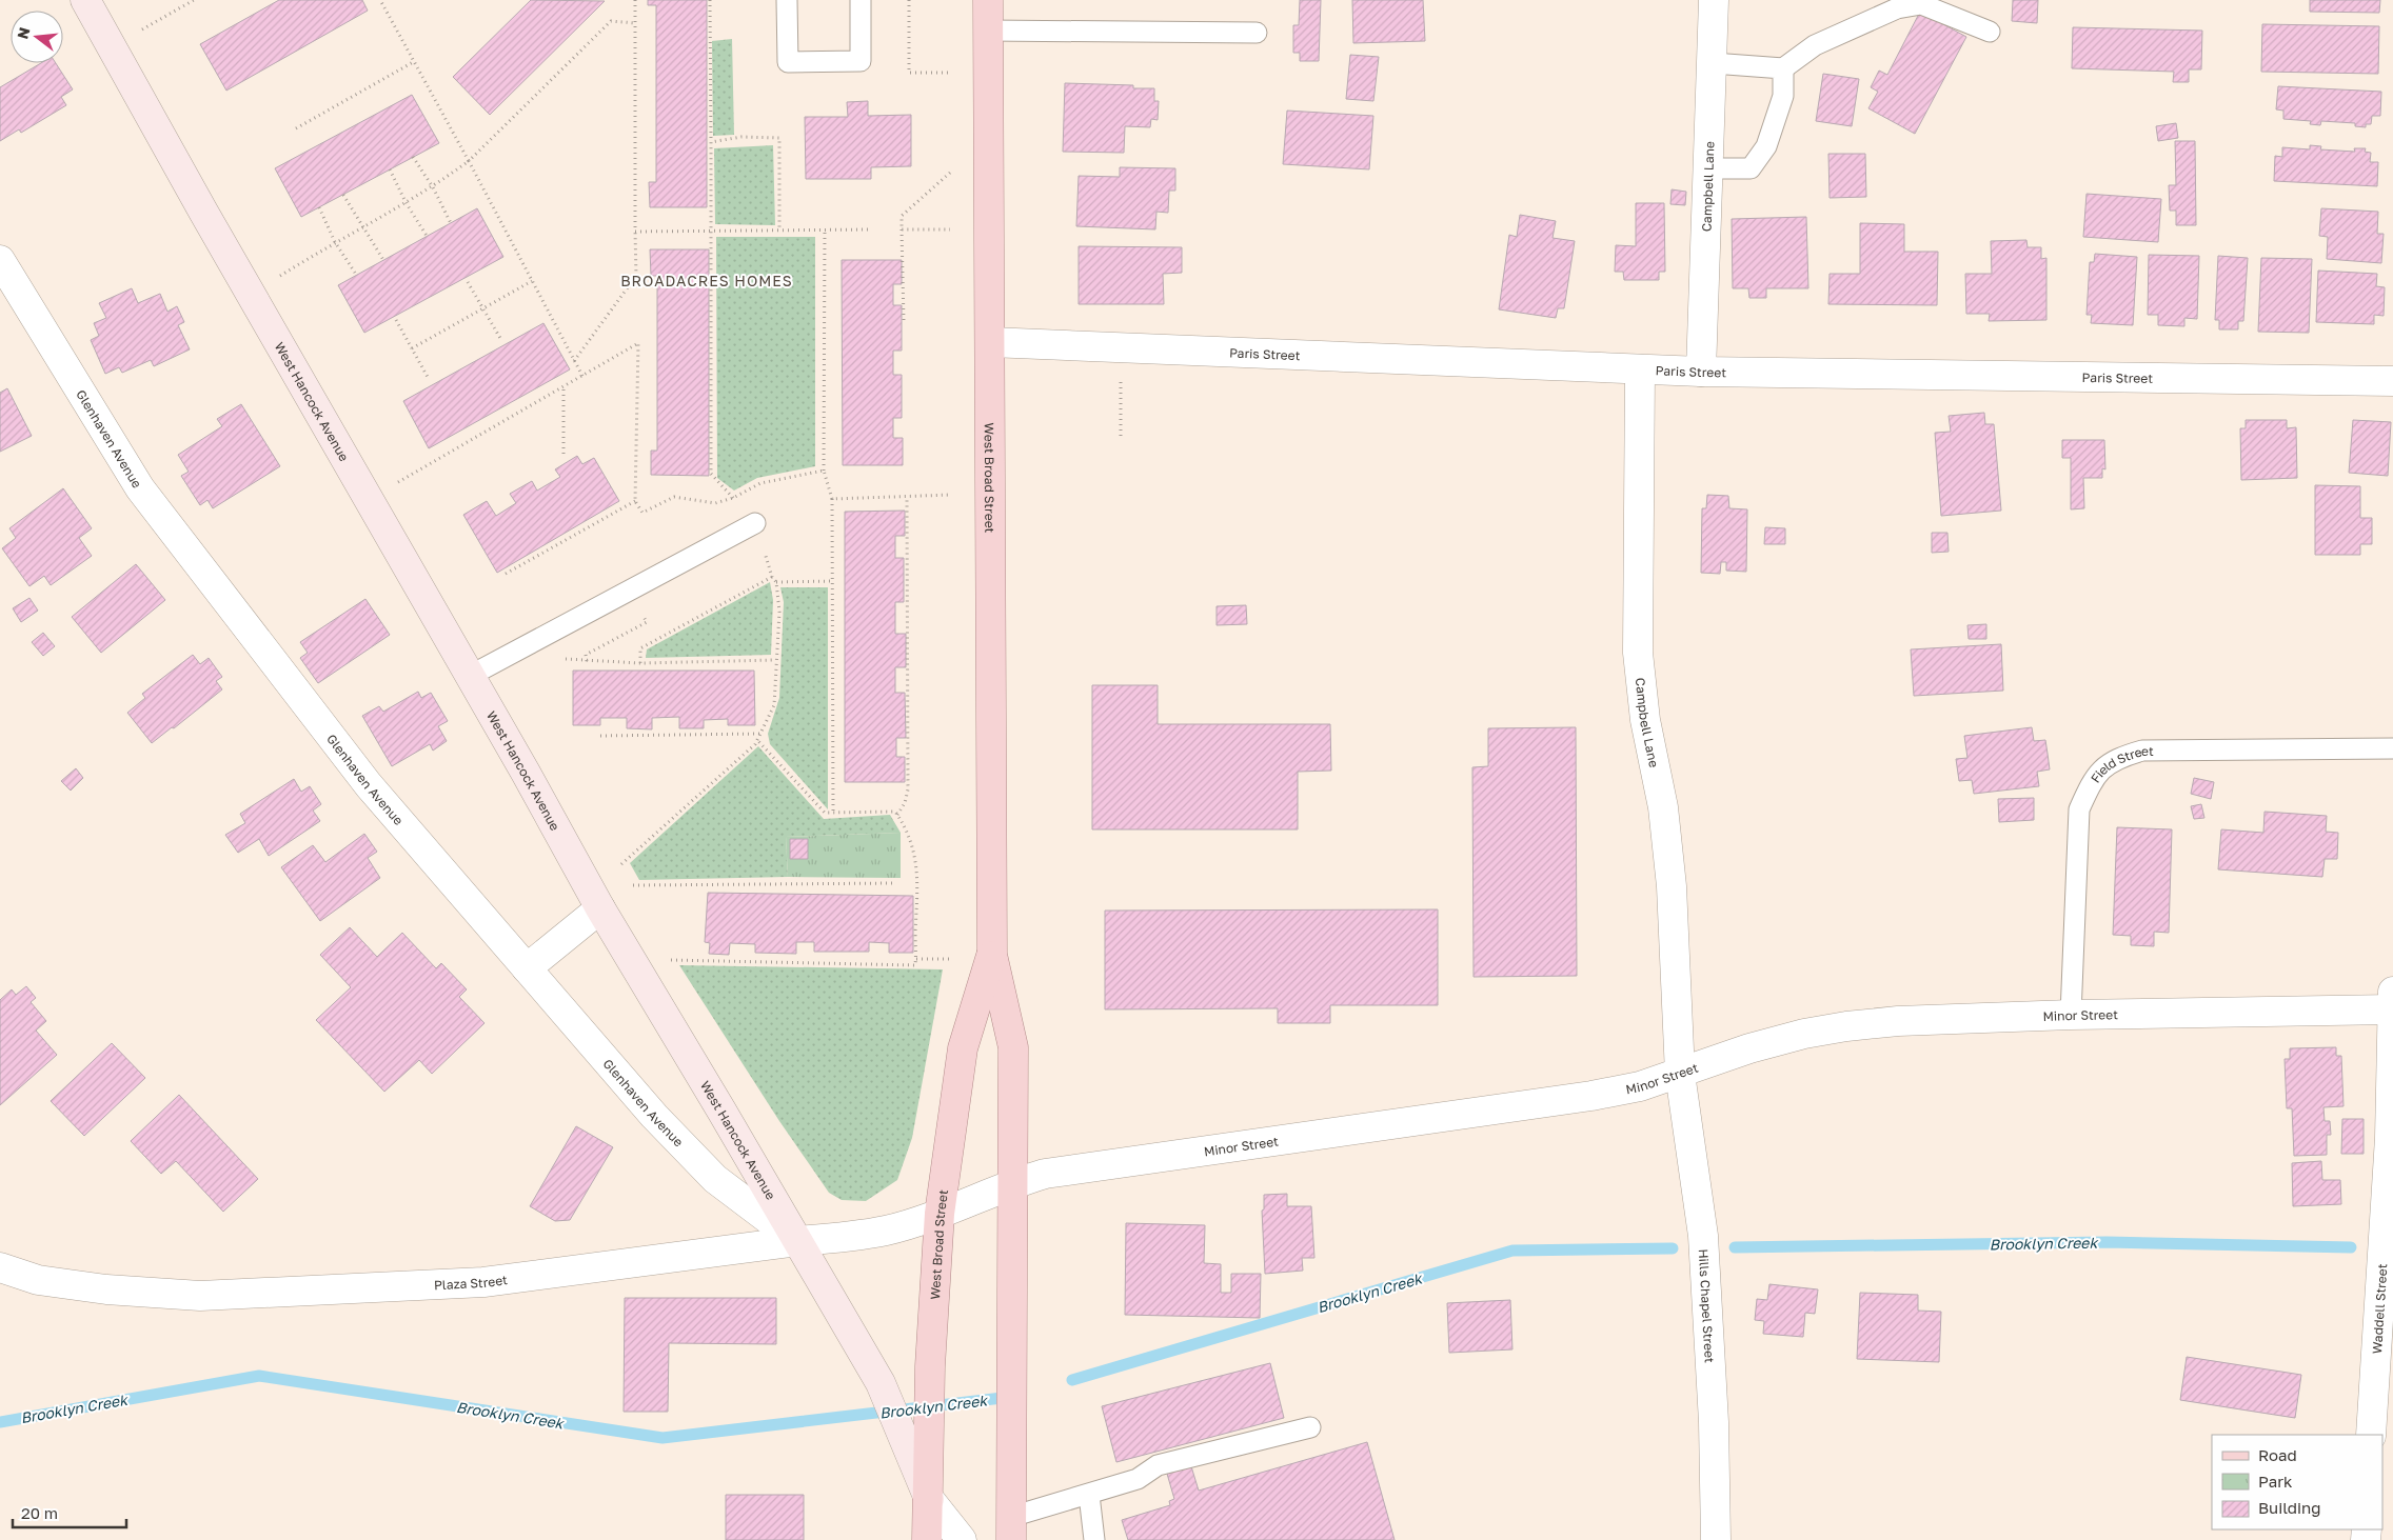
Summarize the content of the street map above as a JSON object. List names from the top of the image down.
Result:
{
  "streets": {
    "main road": ["West Broad Street"],
    "street": [
      "Campbell Lane",
      "Paris Street",
      "West Hancock Avenue",
      "Glenhaven Avenue",
      "Minor Street",
      "Plaza Street",
      "Hills Chapel Street",
      "Waddell Street"
    ],
    "lane": ["Field Street"]
  },
  "crossings": [
    ["Campbell Lane", "Paris Street"],
    ["Campbell Lane", "Minor Street"],
    ["Campbell Lane", "Hills Chapel Street"],
    ["Paris Street", "West Broad Street"],
    ["West Hancock Avenue", "Glenhaven Avenue"],
    ["West Hancock Avenue", "West Broad Street"],
    ["West Hancock Avenue", "Plaza Street"],
    ["Glenhaven Avenue", "Plaza Street"],
    ["West Broad Street", "Minor Street"],
    ["West Broad Street", "Plaza Street"],
    ["Field Street", "Minor Street"],
    ["Minor Street", "Plaza Street"],
    ["Minor Street", "Hills Chapel Street"],
    ["Minor Street", "Waddell Street"]
  ],
  "districts": ["BROADACRES HOMES"],
  "water": ["Brooklyn Creek"],
  "legend": ["Road", "Park", "Building"],
  "scale_bar": "20 m",
  "north": "left"
}
